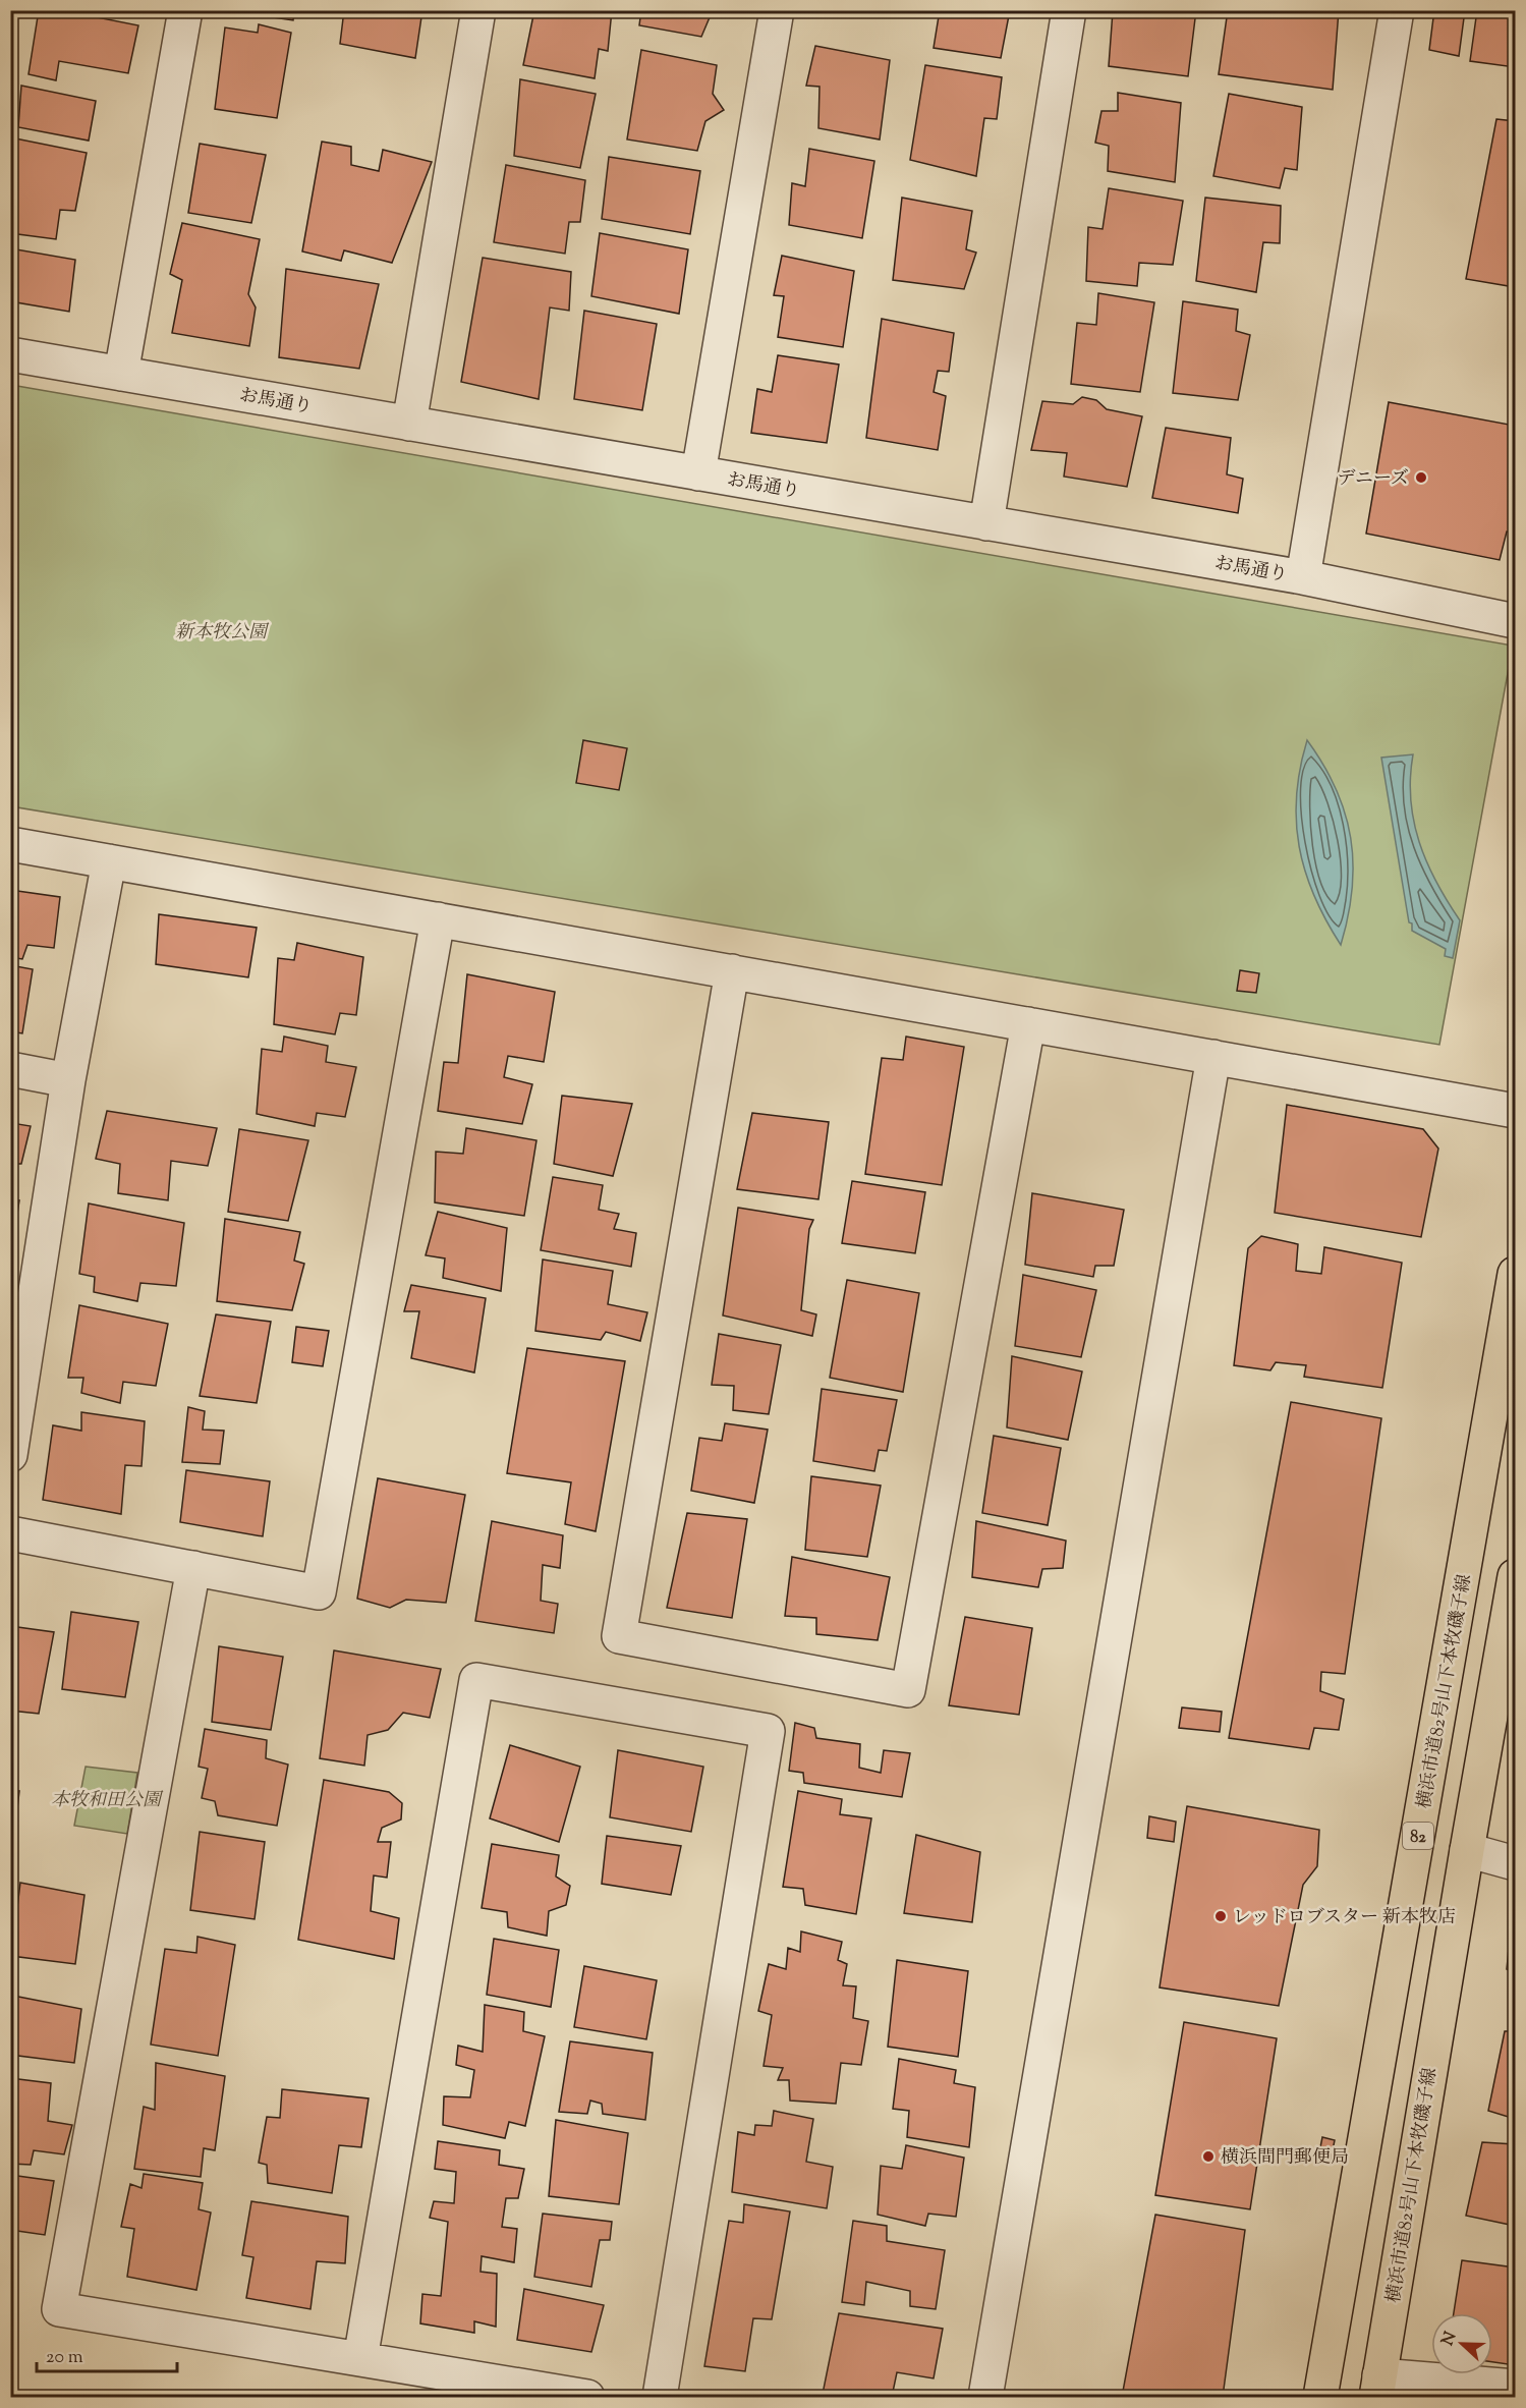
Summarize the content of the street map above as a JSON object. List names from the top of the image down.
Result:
{
  "streets": {
    "main road": ["横浜市道82号山下本牧磯子線", "82"],
    "street": ["お馬通り"]
  },
  "parks": ["新本牧公園", "本牧和田公園"],
  "places": ["デニーズ", "レッドロブスター 新本牧店", "横浜間門郵便局"],
  "scale_bar": "20 m",
  "north": "left"
}
